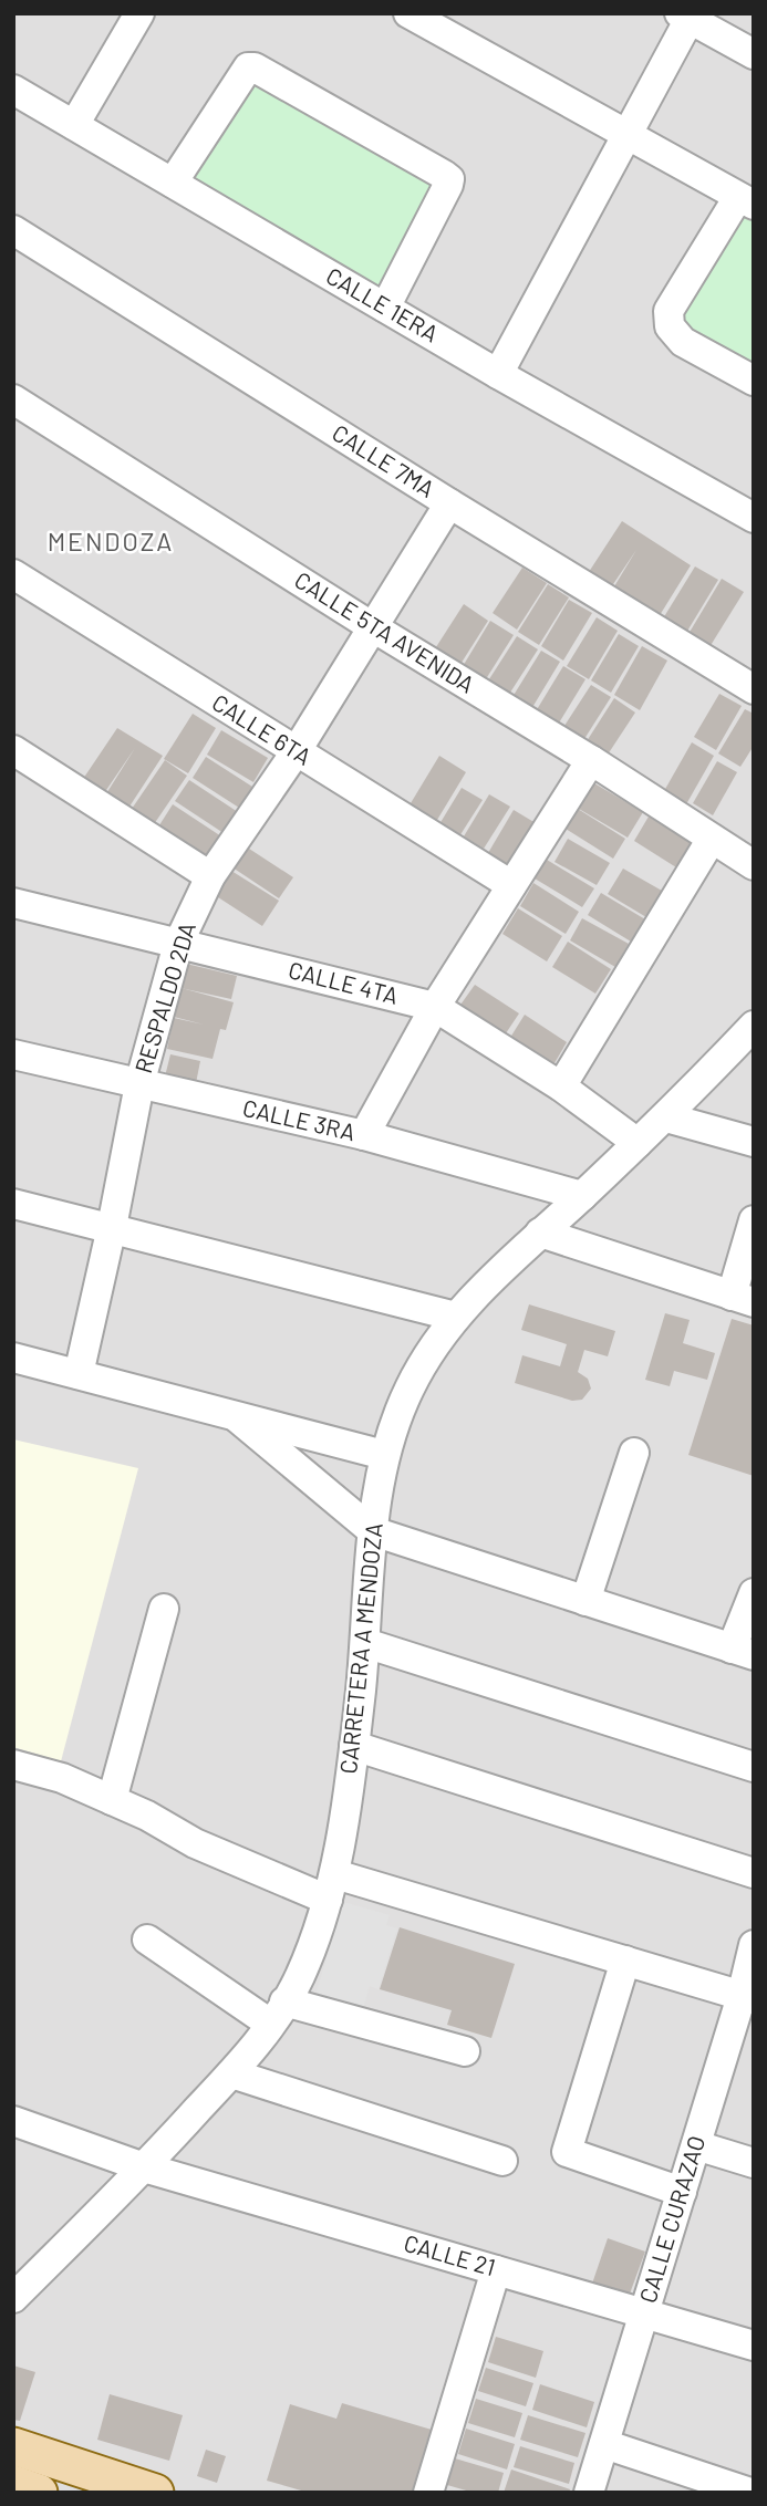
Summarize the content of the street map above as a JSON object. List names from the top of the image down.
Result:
{
  "streets": {
    "street": [
      "CALLE 1ERA",
      "CALLE 7MA",
      "CALLE 5TA AVENIDA",
      "CALLE 6TA",
      "CALLE 4TA",
      "RESPALDO 2DA",
      "CALLE 3RA",
      "CARRETERA A MENDOZA",
      "CALLE CURAZAO",
      "CALLE 21"
    ]
  },
  "crossings": [
    ["CALLE 7MA", "RESPALDO 2DA"],
    ["CALLE 5TA AVENIDA", "RESPALDO 2DA"],
    ["CALLE 6TA", "RESPALDO 2DA"],
    ["CALLE 4TA", "RESPALDO 2DA"],
    ["CALLE 4TA", "CARRETERA A MENDOZA"],
    ["RESPALDO 2DA", "CALLE 3RA"],
    ["CALLE 3RA", "CARRETERA A MENDOZA"],
    ["CARRETERA A MENDOZA", "CALLE 21"],
    ["CALLE CURAZAO", "CALLE 21"]
  ],
  "districts": ["MENDOZA"]
}
